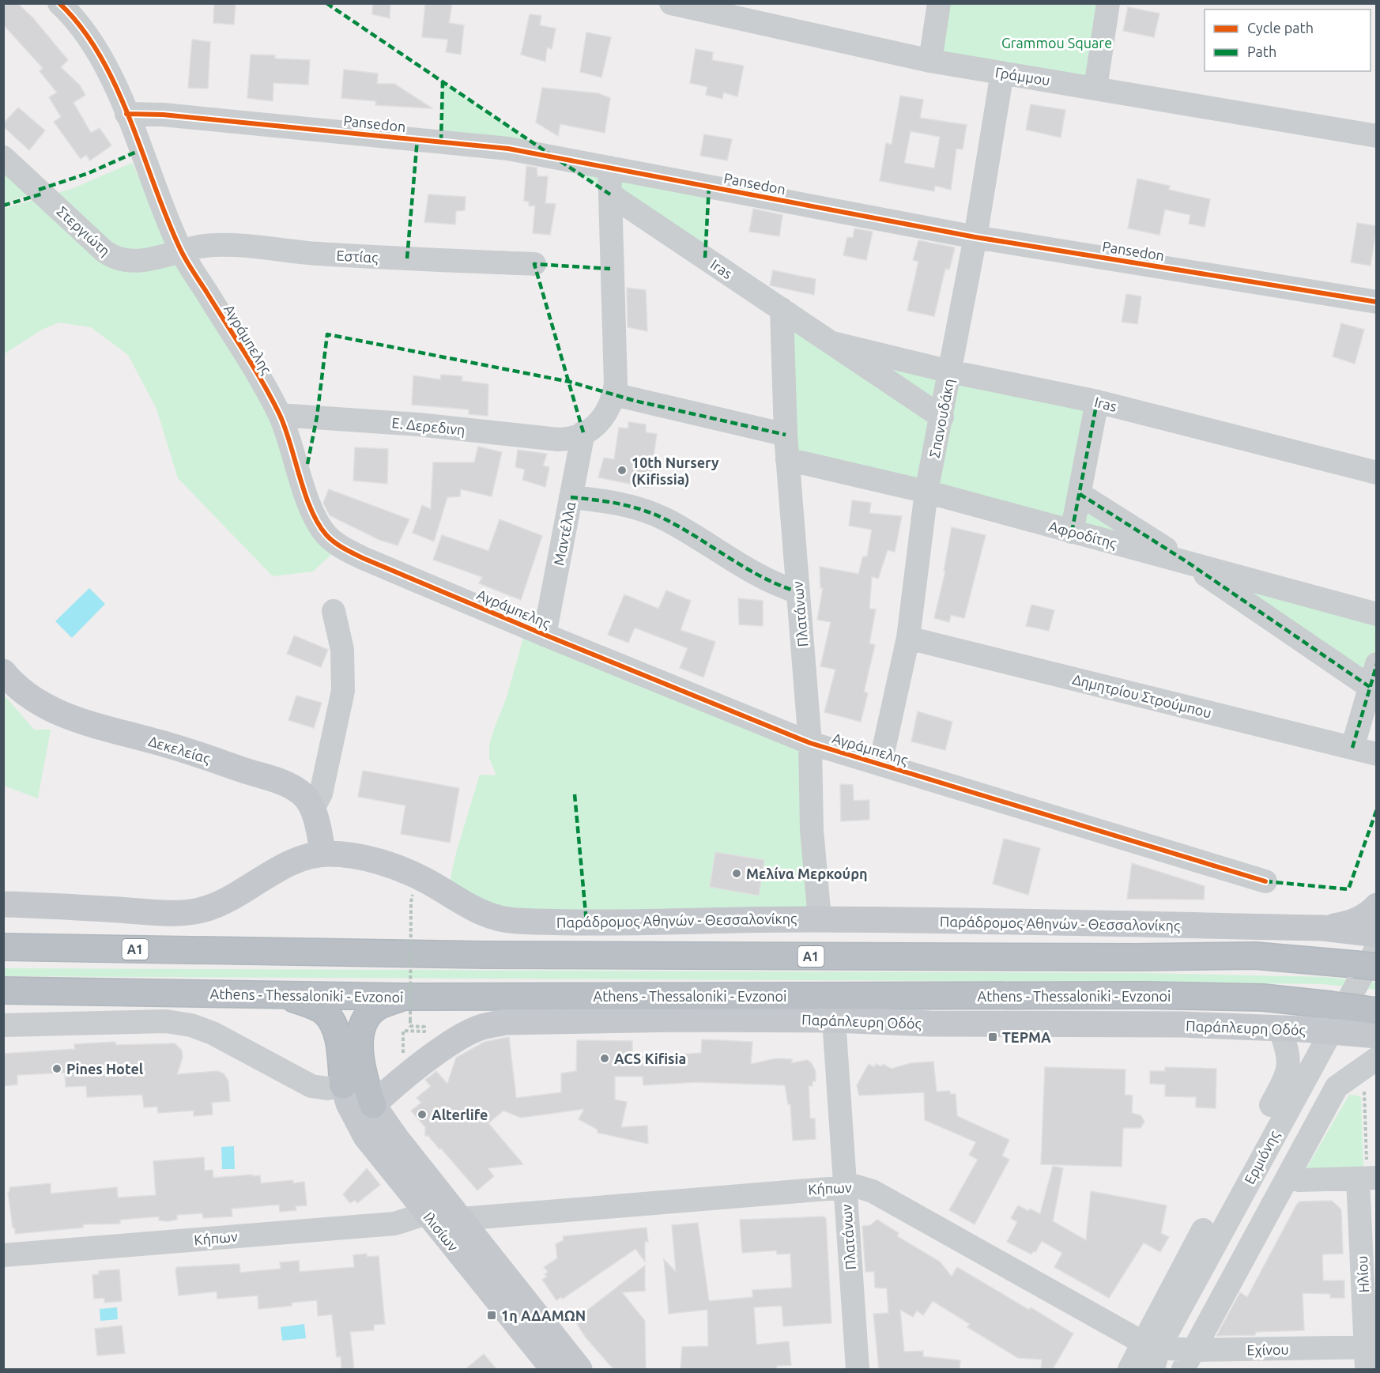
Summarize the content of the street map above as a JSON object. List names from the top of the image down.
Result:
{
  "streets": {
    "highway": ["Α1", "Athens - Thessaloniki - Evzonoi"],
    "main road": [
      "Δεκελείας",
      "Παράδρομος Αθηνών - Θεσσαλονίκης",
      "Παράπλευρη Οδός",
      "Ιλισίων"
    ],
    "street": [
      "Γράμμου",
      "Pansedon",
      "Στεργιώτη",
      "Εστίας",
      "Iras",
      "Αγράμπελης",
      "Σπανουδάκη",
      "Ε. Δερεδινη",
      "Μαντέλλα",
      "Αφροδίτης",
      "Πλατάνων",
      "Δημητρίου Στρούμπου",
      "Ερμιόνης",
      "Κήπων",
      "Ηλίου",
      "Εχίνου"
    ]
  },
  "crossings": [
    ["Γράμμου", "Σπανουδάκη"],
    ["Pansedon", "Αγράμπελης"],
    ["Pansedon", "Σπανουδάκη"],
    ["Στεργιώτη", "Εστίας"],
    ["Στεργιώτη", "Αγράμπελης"],
    ["Εστίας", "Αγράμπελης"],
    ["Iras", "Σπανουδάκη"],
    ["Iras", "Πλατάνων"],
    ["Αγράμπελης", "Σπανουδάκη"],
    ["Αγράμπελης", "Ε. Δερεδινη"],
    ["Αγράμπελης", "Μαντέλλα"],
    ["Αγράμπελης", "Πλατάνων"],
    ["Σπανουδάκη", "Αφροδίτης"],
    ["Σπανουδάκη", "Δημητρίου Στρούμπου"],
    ["Ε. Δερεδινη", "Μαντέλλα"],
    ["Αφροδίτης", "Πλατάνων"],
    ["Πλατάνων", "Παράδρομος Αθηνών - Θεσσαλονίκης"],
    ["Πλατάνων", "Παράπλευρη Οδός"],
    ["Πλατάνων", "Κήπων"],
    ["Δεκελείας", "Παράδρομος Αθηνών - Θεσσαλονίκης"],
    ["Παράδρομος Αθηνών - Θεσσαλονίκης", "Ερμιόνης"],
    ["Παράπλευρη Οδός", "Ερμιόνης"],
    ["Παράπλευρη Οδός", "Ιλισίων"],
    ["Ερμιόνης", "Κήπων"],
    ["Ερμιόνης", "Εχίνου"],
    ["Κήπων", "Ιλισίων"],
    ["Κήπων", "Εχίνου"],
    ["Ηλίου", "Εχίνου"]
  ],
  "parks": ["Grammou Square"],
  "places": {
    "other": [
      "10th Nursery (Kifissia)",
      "Μελίνα Μερκούρη",
      "ACS Kifisia",
      "Pines Hotel",
      "Alterlife"
    ],
    "transit": ["ΤΕΡΜΑ", "1η ΑΔΑΜΩΝ"]
  },
  "legend": ["Cycle path", "Path"]
}
